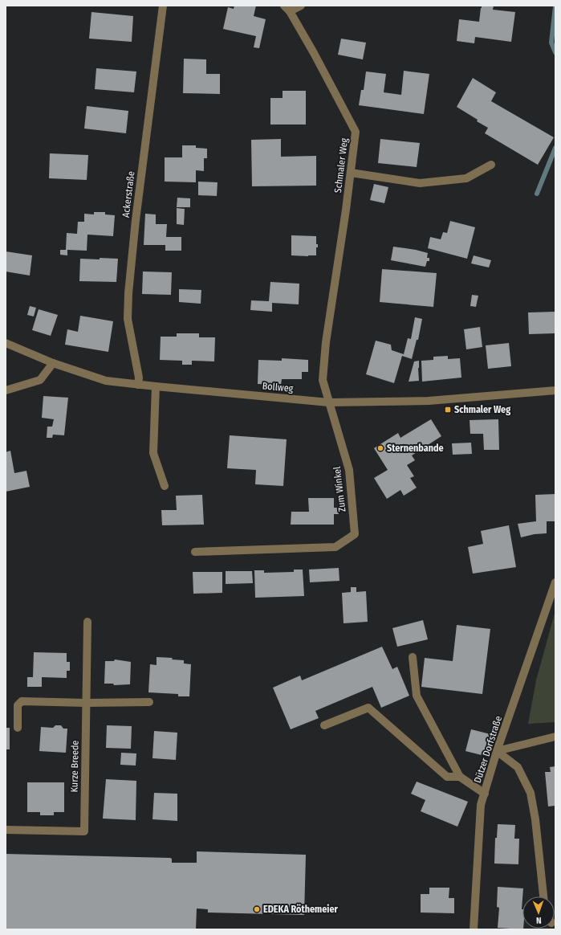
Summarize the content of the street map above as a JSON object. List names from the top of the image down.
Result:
{
  "streets": {
    "street": [
      "Schmaler Weg",
      "Ackerstraße",
      "Bollweg",
      "Zum Winkel",
      "Dützer Dorfstraße",
      "Kurze Breede"
    ]
  },
  "crossings": [
    ["Schmaler Weg", "Bollweg"],
    ["Schmaler Weg", "Zum Winkel"],
    ["Ackerstraße", "Bollweg"],
    ["Bollweg", "Zum Winkel"]
  ],
  "places": {
    "transit": ["Schmaler Weg"],
    "other": ["Sternenbande", "EDEKA Röthemeier"]
  },
  "north": "bottom"
}
